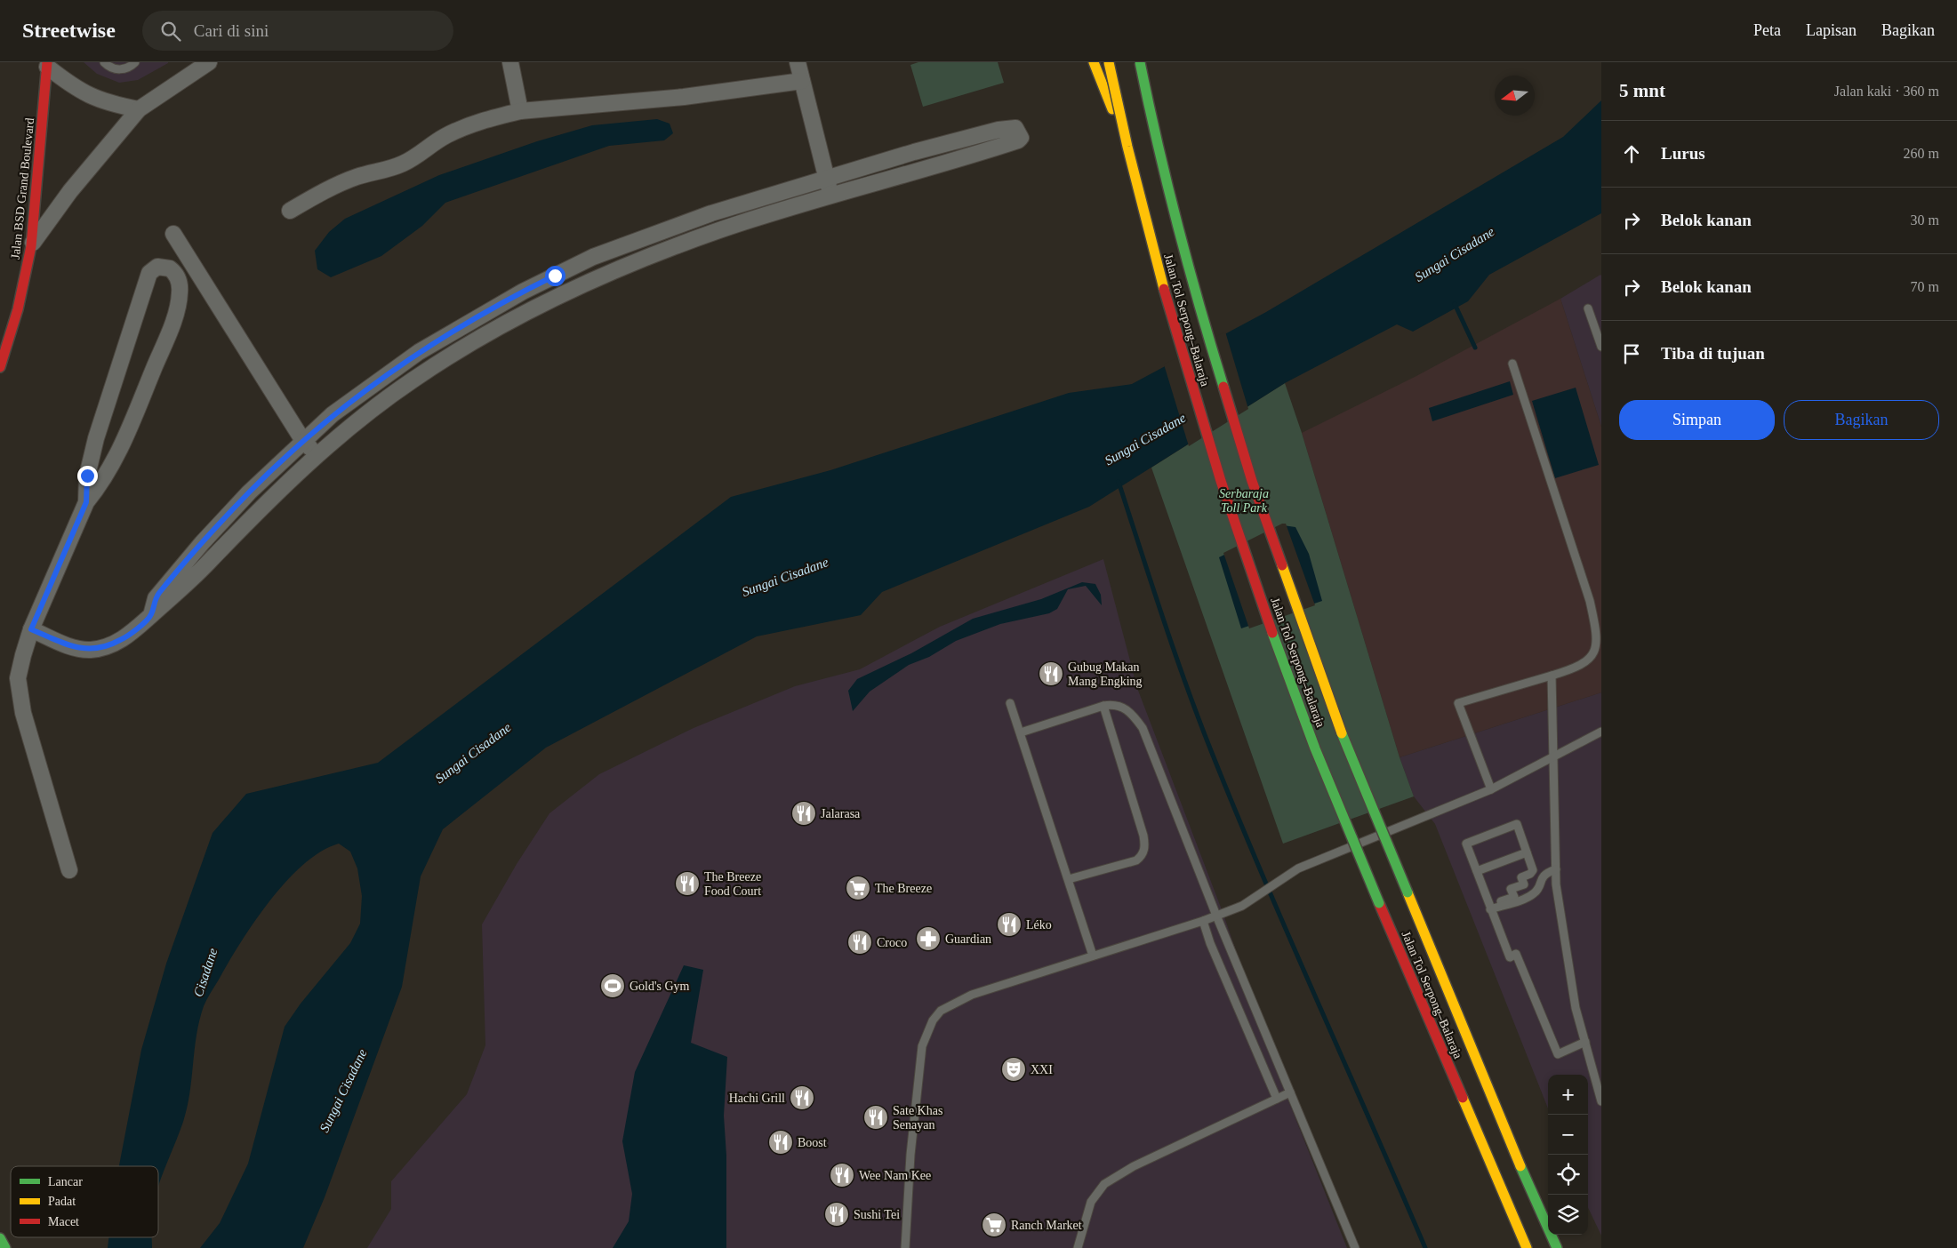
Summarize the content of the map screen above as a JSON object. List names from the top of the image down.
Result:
{
  "streets": {
    "main road": ["Jalan BSD Grand Boulevard", "Jalan Tol Serpong–Balaraja"]
  },
  "water": ["Sungai Cisadane", "Cisadane"],
  "parks": ["Serbaraja Toll Park"],
  "places": {
    "restaurant": [
      "Gubug Makan Mang Engking",
      "Jalarasa",
      "The Breeze Food Court",
      "Léko",
      "Croco",
      "Hachi Grill",
      "Sate Khas Senayan",
      "Boost",
      "Wee Nam Kee",
      "Sushi Tei"
    ],
    "supermarket": ["The Breeze", "Ranch Market"],
    "pharmacy": ["Guardian"],
    "sports": ["Gold's Gym"],
    "theatre": ["XXI"]
  },
  "legend": ["Lancar", "Padat", "Macet"],
  "north": "left",
  "page": {
    "header": "Streetwise",
    "search": "Cari di sini",
    "nav": ["Peta", "Lapisan", "Bagikan"],
    "heading": ["5 mnt", "Jalan kaki · 360 m"],
    "list": [
      ["Lurus", "260 m"],
      ["Belok kanan", "30 m"],
      ["Belok kanan", "70 m"],
      "Tiba di tujuan"
    ],
    "buttons": ["Simpan", "Bagikan"],
    "map_buttons": ["+", "−"]
  }
}
